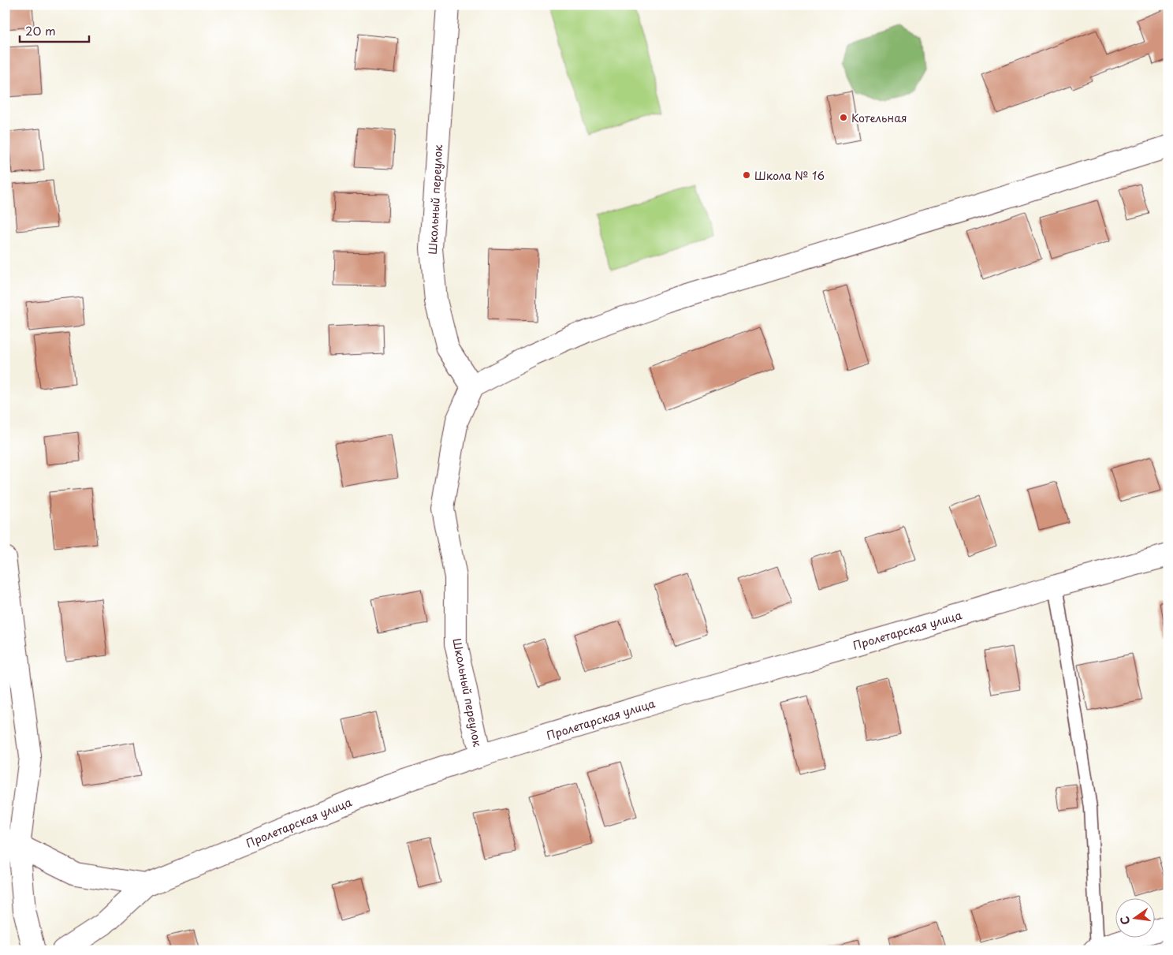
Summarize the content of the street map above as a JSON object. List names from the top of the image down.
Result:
{
  "streets": {
    "street": ["Школьный переулок", "Пролетарская улица"]
  },
  "crossings": [
    ["Школьный переулок", "Пролетарская улица"]
  ],
  "places": ["Котельная", "Школа № 16"],
  "scale_bar": "20 m",
  "north": "left"
}
